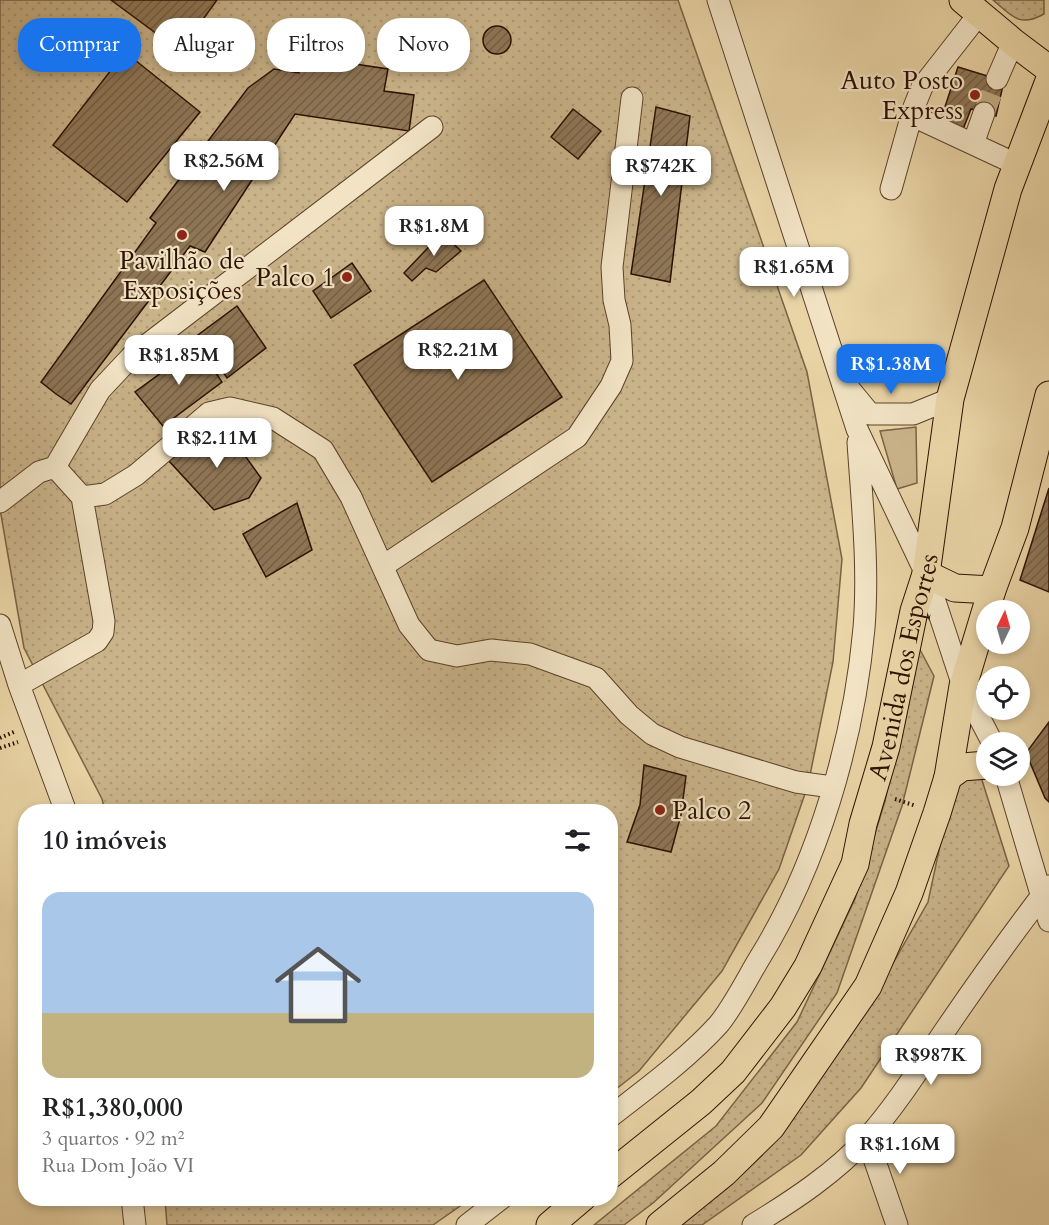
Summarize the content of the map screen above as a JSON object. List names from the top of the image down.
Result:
{
  "streets": {
    "main road": ["Avenida dos Esportes"]
  },
  "places": [
    "Auto Posto Express",
    "Pavilhão de Exposições",
    "Palco 1",
    "Palco 2"
  ],
  "north": "top",
  "page": {
    "chip": [
      "Comprar",
      "Alugar",
      "Filtros",
      "Novo"
    ],
    "price": [
      "R$2.56M",
      "R$742K",
      "R$1.8M",
      "R$1.65M",
      "R$2.21M",
      "R$1.85M",
      "R$1.38M",
      "R$2.11M",
      "R$987K",
      "R$1.16M"
    ],
    "heading": "10 imóveis",
    "list": [
      {
        "name": "R$1,380,000",
        "note": "3 quartos · 92 m² · Rua Dom João VI"
      }
    ]
  }
}
